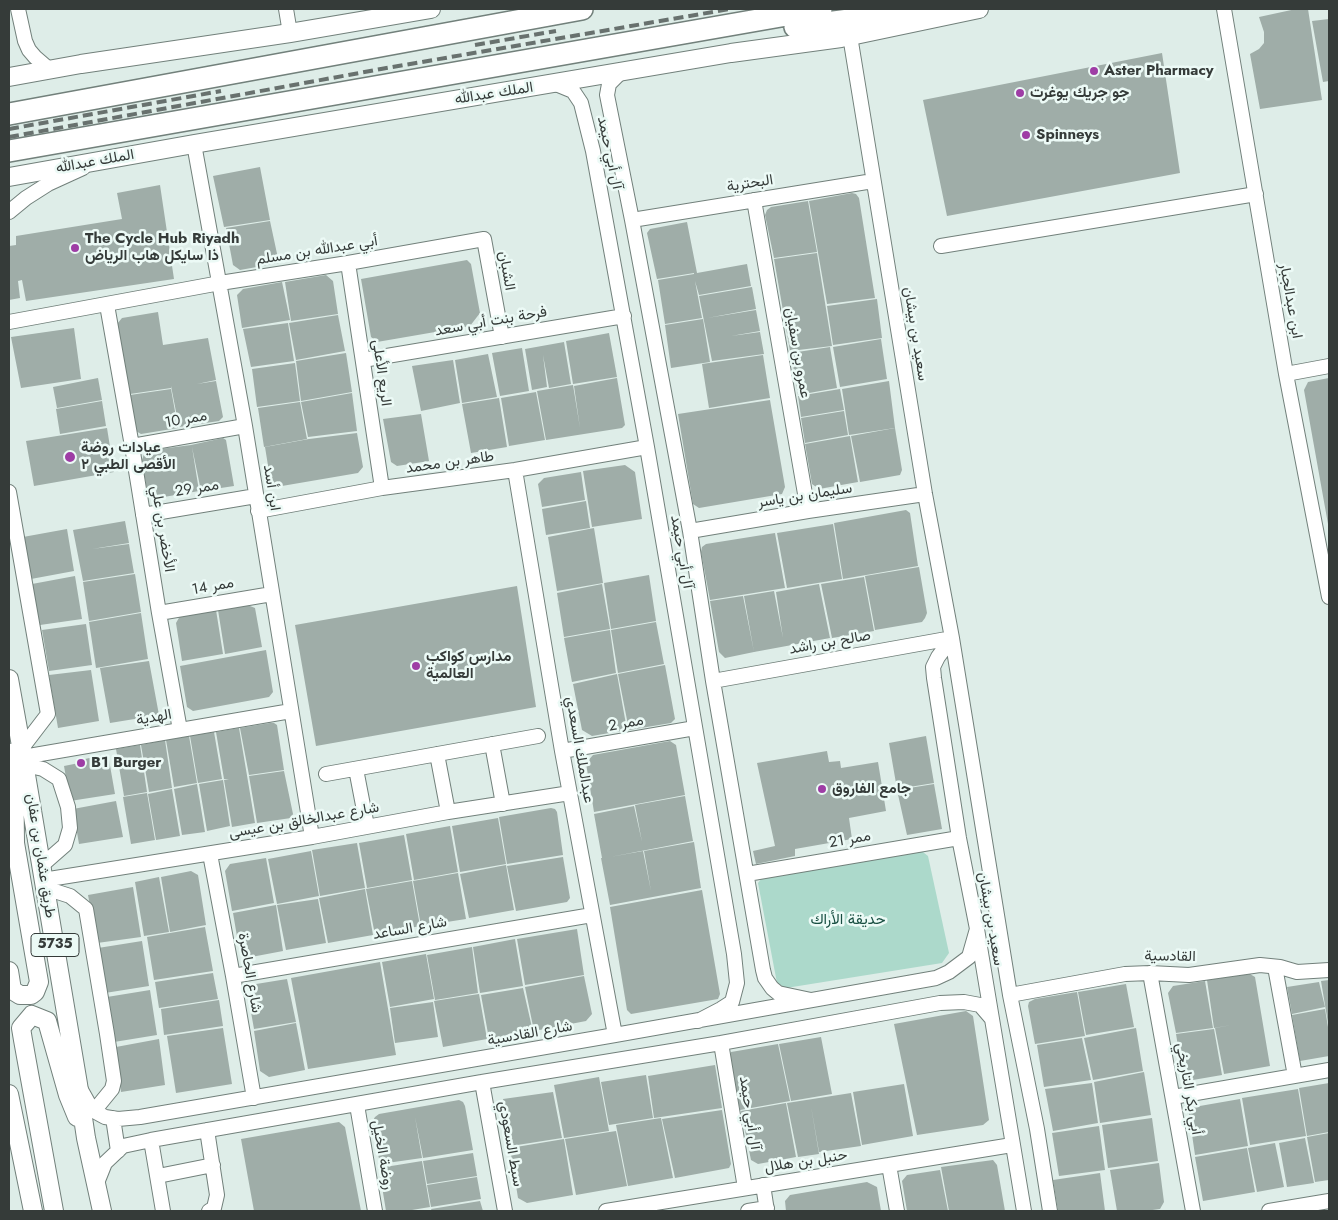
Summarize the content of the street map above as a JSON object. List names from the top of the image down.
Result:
{
  "streets": {
    "highway": ["الملك عبدالله"],
    "main road": ["طريق عثمان بن عفان", "5735"],
    "street": [
      "آل أبي حيمد",
      "البحترية",
      "أبي عبدالله بن مسلم",
      "الشبان",
      "ابن عبدالجبار",
      "فرحة بنت أبي سعد",
      "سعيد بن بيشان",
      "عمرو بن سفيان",
      "الريع الأعلى",
      "ممر 10",
      "طاهر بن محمد",
      "ابن أسد",
      "ممر 29",
      "سليمان بن ياسر",
      "الأخضر بن علي",
      "ممر 14",
      "صالح بن راشد",
      "الهدية",
      "ممر 2",
      "عبدالملك السعدي",
      "شارع عبدالخالق بن عيسى",
      "ممر 21",
      "شارع الساعد",
      "القادسية",
      "شارع الحاصرة",
      "شارع القادسية",
      "أبي بكر التاريخي",
      "سبط السعودي",
      "روضة الخيل",
      "حنبل بن هلال"
    ]
  },
  "crossings": [
    ["الملك عبدالله", "آل أبي حيمد"],
    ["الملك عبدالله", "سعيد بن بيشان"],
    ["الملك عبدالله", "ابن أسد"],
    ["آل أبي حيمد", "البحترية"],
    ["آل أبي حيمد", "فرحة بنت أبي سعد"],
    ["آل أبي حيمد", "طاهر بن محمد"],
    ["آل أبي حيمد", "سليمان بن ياسر"],
    ["آل أبي حيمد", "صالح بن راشد"],
    ["آل أبي حيمد", "ممر 2"],
    ["آل أبي حيمد", "ممر 21"],
    ["آل أبي حيمد", "شارع القادسية"],
    ["آل أبي حيمد", "حنبل بن هلال"],
    ["البحترية", "سعيد بن بيشان"],
    ["البحترية", "عمرو بن سفيان"],
    ["أبي عبدالله بن مسلم", "الشبان"],
    ["أبي عبدالله بن مسلم", "الريع الأعلى"],
    ["أبي عبدالله بن مسلم", "ابن أسد"],
    ["أبي عبدالله بن مسلم", "الأخضر بن علي"],
    ["الشبان", "فرحة بنت أبي سعد"],
    ["فرحة بنت أبي سعد", "الريع الأعلى"],
    ["سعيد بن بيشان", "سليمان بن ياسر"],
    ["سعيد بن بيشان", "صالح بن راشد"],
    ["سعيد بن بيشان", "ممر 21"],
    ["سعيد بن بيشان", "القادسية"],
    ["سعيد بن بيشان", "شارع القادسية"],
    ["سعيد بن بيشان", "حنبل بن هلال"],
    ["عمرو بن سفيان", "سليمان بن ياسر"],
    ["الريع الأعلى", "طاهر بن محمد"],
    ["ممر 10", "ابن أسد"],
    ["ممر 10", "الأخضر بن علي"],
    ["طاهر بن محمد", "ابن أسد"],
    ["طاهر بن محمد", "عبدالملك السعدي"],
    ["ابن أسد", "ممر 29"],
    ["ابن أسد", "ممر 14"],
    ["ابن أسد", "الهدية"],
    ["ابن أسد", "شارع عبدالخالق بن عيسى"],
    ["ممر 29", "الأخضر بن علي"],
    ["الأخضر بن علي", "ممر 14"],
    ["الأخضر بن علي", "الهدية"],
    ["الهدية", "طريق عثمان بن عفان"],
    ["ممر 2", "عبدالملك السعدي"],
    ["عبدالملك السعدي", "شارع عبدالخالق بن عيسى"],
    ["عبدالملك السعدي", "شارع الساعد"],
    ["عبدالملك السعدي", "شارع القادسية"],
    ["شارع عبدالخالق بن عيسى", "طريق عثمان بن عفان"],
    ["شارع عبدالخالق بن عيسى", "شارع الحاصرة"],
    ["شارع الساعد", "شارع الحاصرة"],
    ["القادسية", "أبي بكر التاريخي"],
    ["شارع الحاصرة", "شارع القادسية"]
  ],
  "parks": ["حديقة الأراك"],
  "places": [
    "Aster Pharmacy",
    "جو جريك يوغرت",
    "Spinneys",
    "The Cycle Hub Riyadh ذا سايكل هاب الرياض",
    "عيادات روضة الأقصى الطبي ٢",
    "مدارس كواكب العالمية",
    "B1 Burger",
    "جامع الفاروق"
  ]
}
